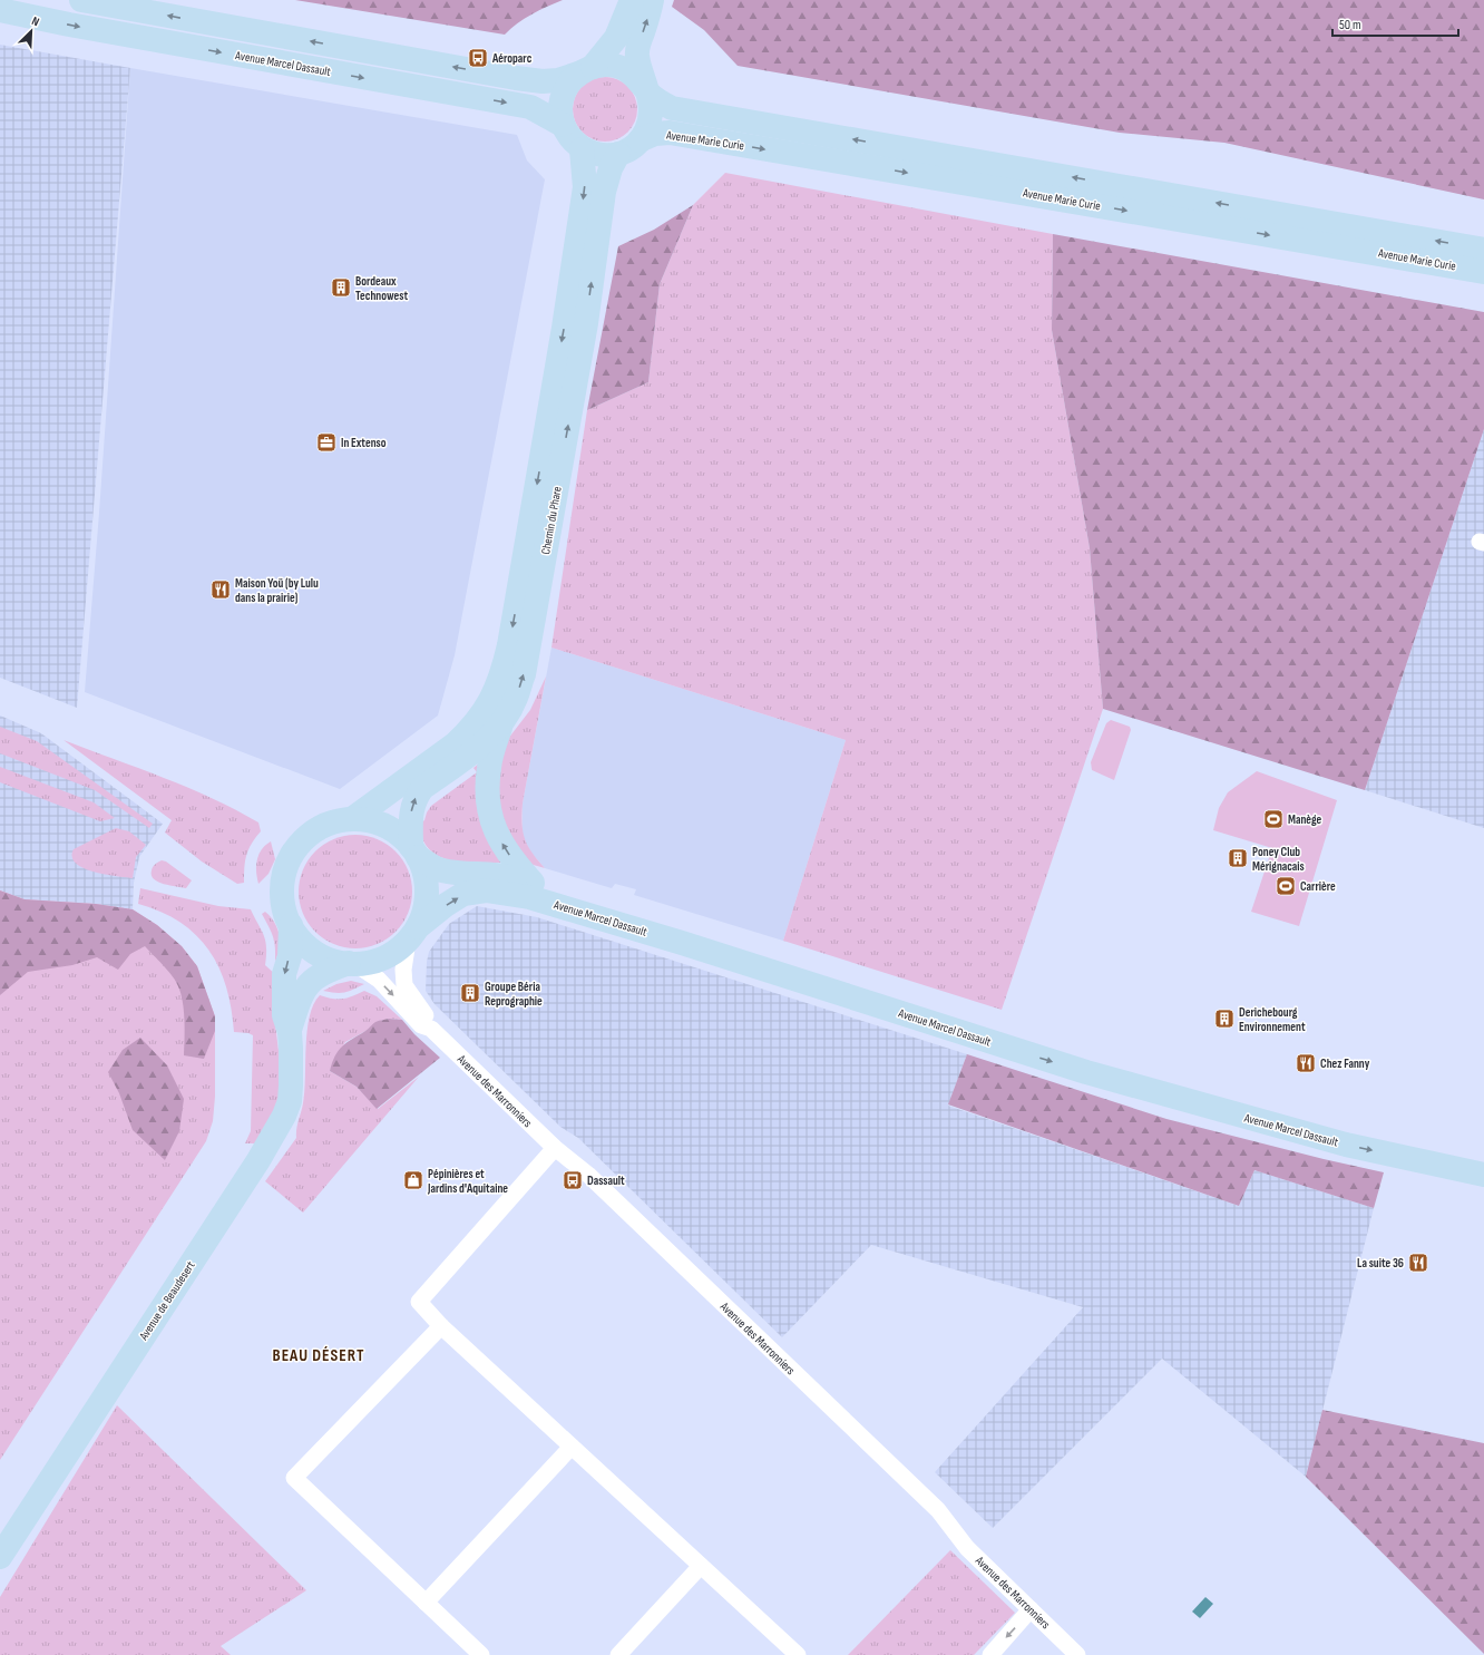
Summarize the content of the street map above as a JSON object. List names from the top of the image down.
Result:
{
  "streets": {
    "main road": [
      "Avenue Marcel Dassault",
      "Avenue Marie Curie",
      "Chemin du Phare",
      "Avenue de Beaudesert"
    ],
    "street": ["Avenue des Marronniers"]
  },
  "crossings": [
    ["Avenue Marcel Dassault", "Avenue Marie Curie"],
    ["Avenue Marcel Dassault", "Chemin du Phare"],
    ["Avenue Marcel Dassault", "Avenue des Marronniers"],
    ["Avenue Marie Curie", "Chemin du Phare"],
    ["Chemin du Phare", "Avenue des Marronniers"]
  ],
  "districts": ["BEAU DÉSERT"],
  "places": {
    "bus stop": ["Aéroparc", "Dassault"],
    "building": [
      "Bordeaux Technowest",
      "Poney Club Mérignacais",
      "Groupe Béria Reprographie",
      "Derichebourg Environnement"
    ],
    "office": ["In Extenso"],
    "restaurant": ["Maison Yoü (by Lulu dans la prairie)", "Chez Fanny", "La suite 36"],
    "sports": ["Manège", "Carrière"],
    "shop": ["Pépinières et Jardins d'Aquitaine"]
  },
  "scale_bar": "50 m",
  "north": "top right"
}
